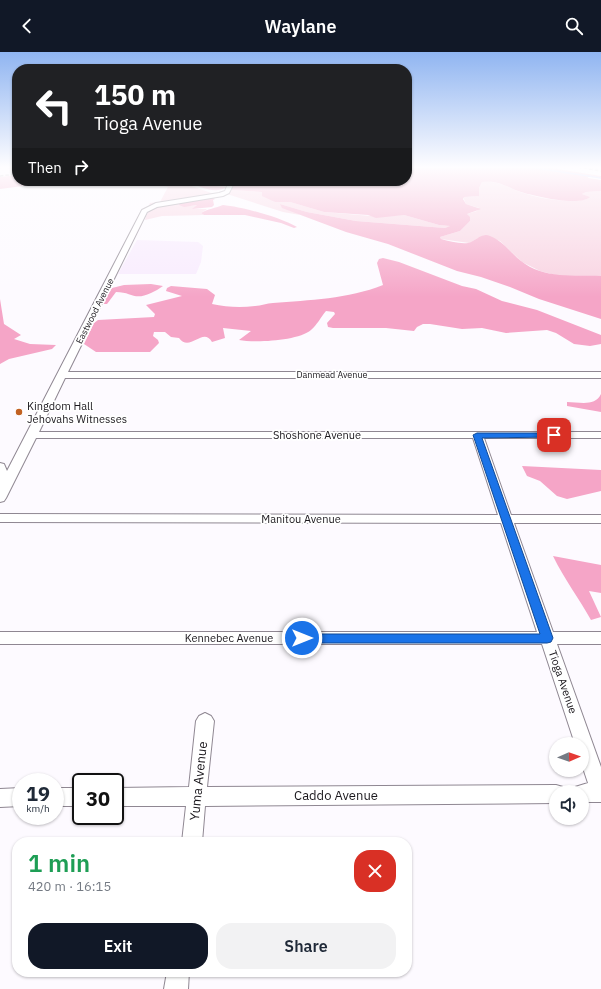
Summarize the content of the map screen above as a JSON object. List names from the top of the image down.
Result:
{
  "streets": {
    "street": [
      "Eastwood Avenue",
      "Danmead Avenue",
      "Shoshone Avenue",
      "Manitou Avenue",
      "Kennebec Avenue",
      "Tioga Avenue",
      "Yuma Avenue",
      "Caddo Avenue"
    ]
  },
  "crossings": [
    ["Eastwood Avenue", "Danmead Avenue"],
    ["Eastwood Avenue", "Shoshone Avenue"],
    ["Shoshone Avenue", "Tioga Avenue"],
    ["Manitou Avenue", "Tioga Avenue"],
    ["Kennebec Avenue", "Tioga Avenue"],
    ["Yuma Avenue", "Caddo Avenue"]
  ],
  "places": ["Kingdom Hall Jehovahs Witnesses"],
  "north": "right",
  "page": {
    "header": "Waylane",
    "turn": ["150 m", "Tioga Avenue"],
    "then": "Then",
    "speed": "19 km/h",
    "limit": "30",
    "heading": ["1 min", "420 m · 16:15"],
    "buttons": ["Exit", "Share"]
  }
}
